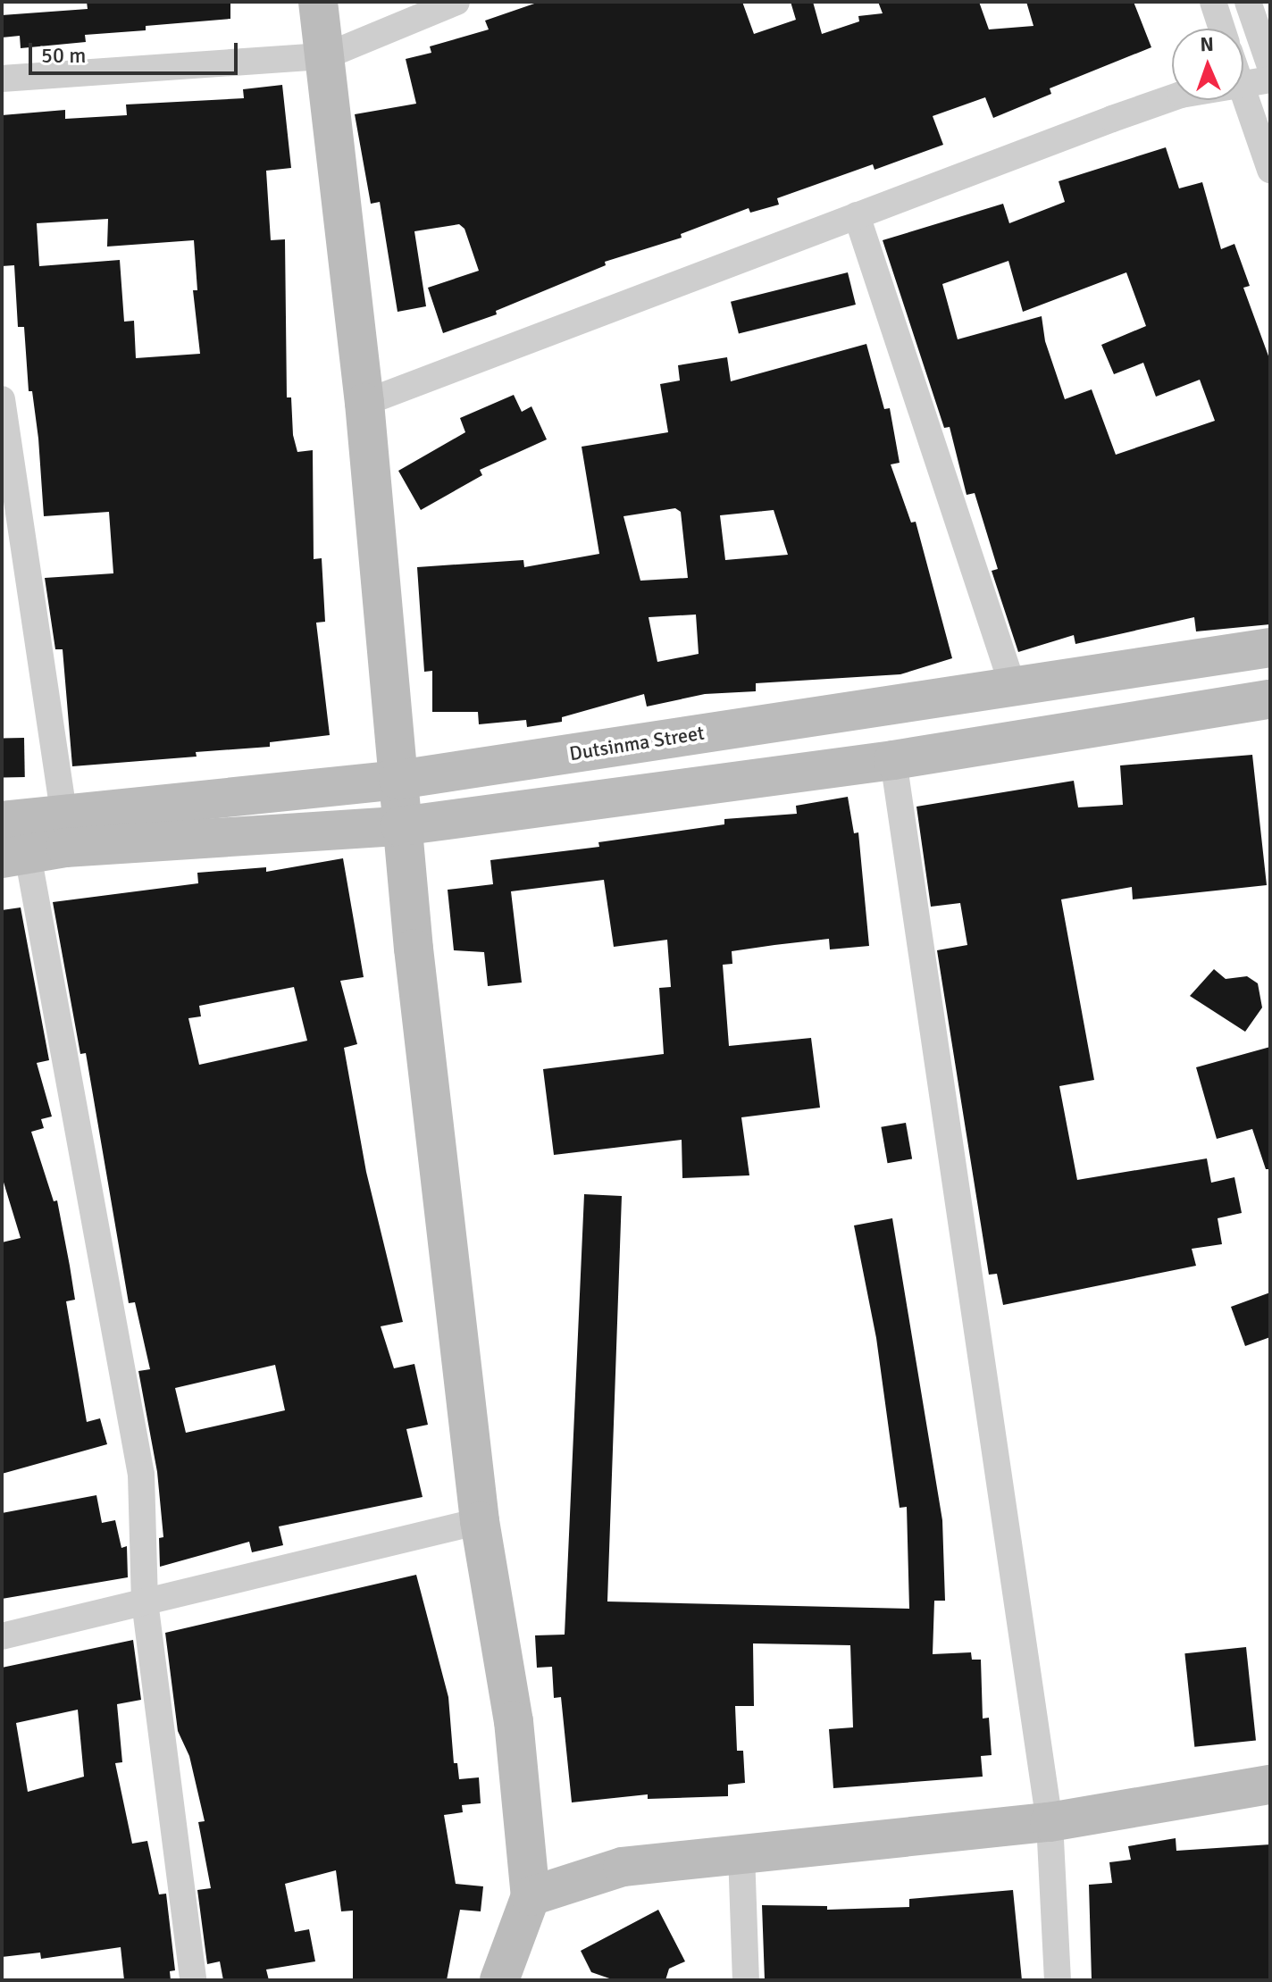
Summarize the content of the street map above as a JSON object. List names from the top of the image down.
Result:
{
  "streets": {
    "street": ["Dutsinma Street"]
  },
  "scale_bar": "50 m",
  "north": "top"
}
